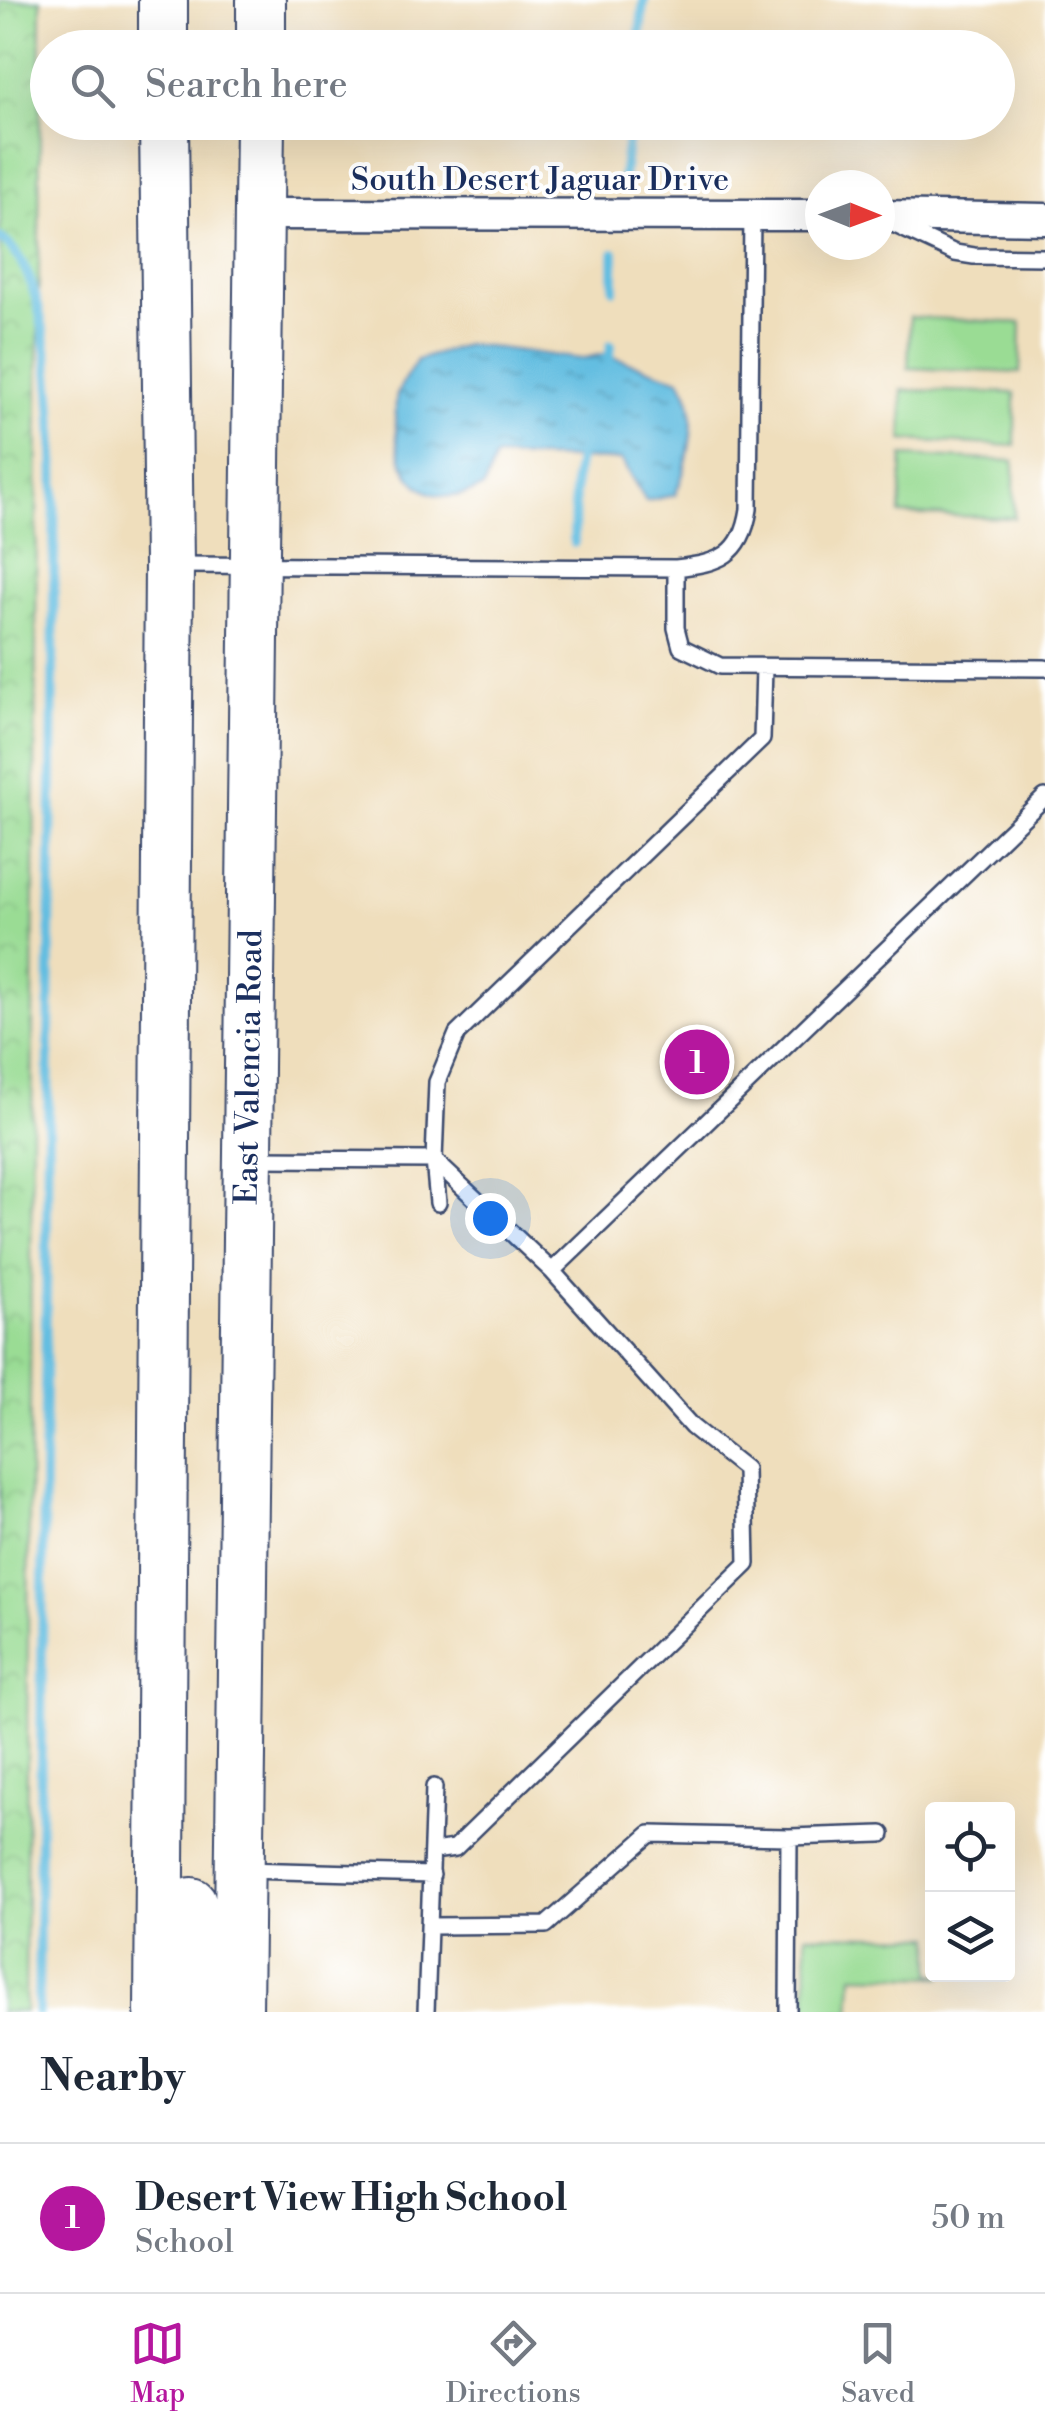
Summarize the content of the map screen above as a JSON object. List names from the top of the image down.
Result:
{
  "streets": {
    "main road": ["East Valencia Road"],
    "street": ["South Desert Jaguar Drive"]
  },
  "crossings": [
    ["South Desert Jaguar Drive", "East Valencia Road"]
  ],
  "north": "right",
  "page": {
    "search": "Search here",
    "pins": "1",
    "heading": "Nearby",
    "list": [
      {
        "mark": "1",
        "name": "Desert View High School",
        "note": "School",
        "value": "50 m"
      }
    ],
    "nav": ["Map", "Directions", "Saved"]
  }
}
